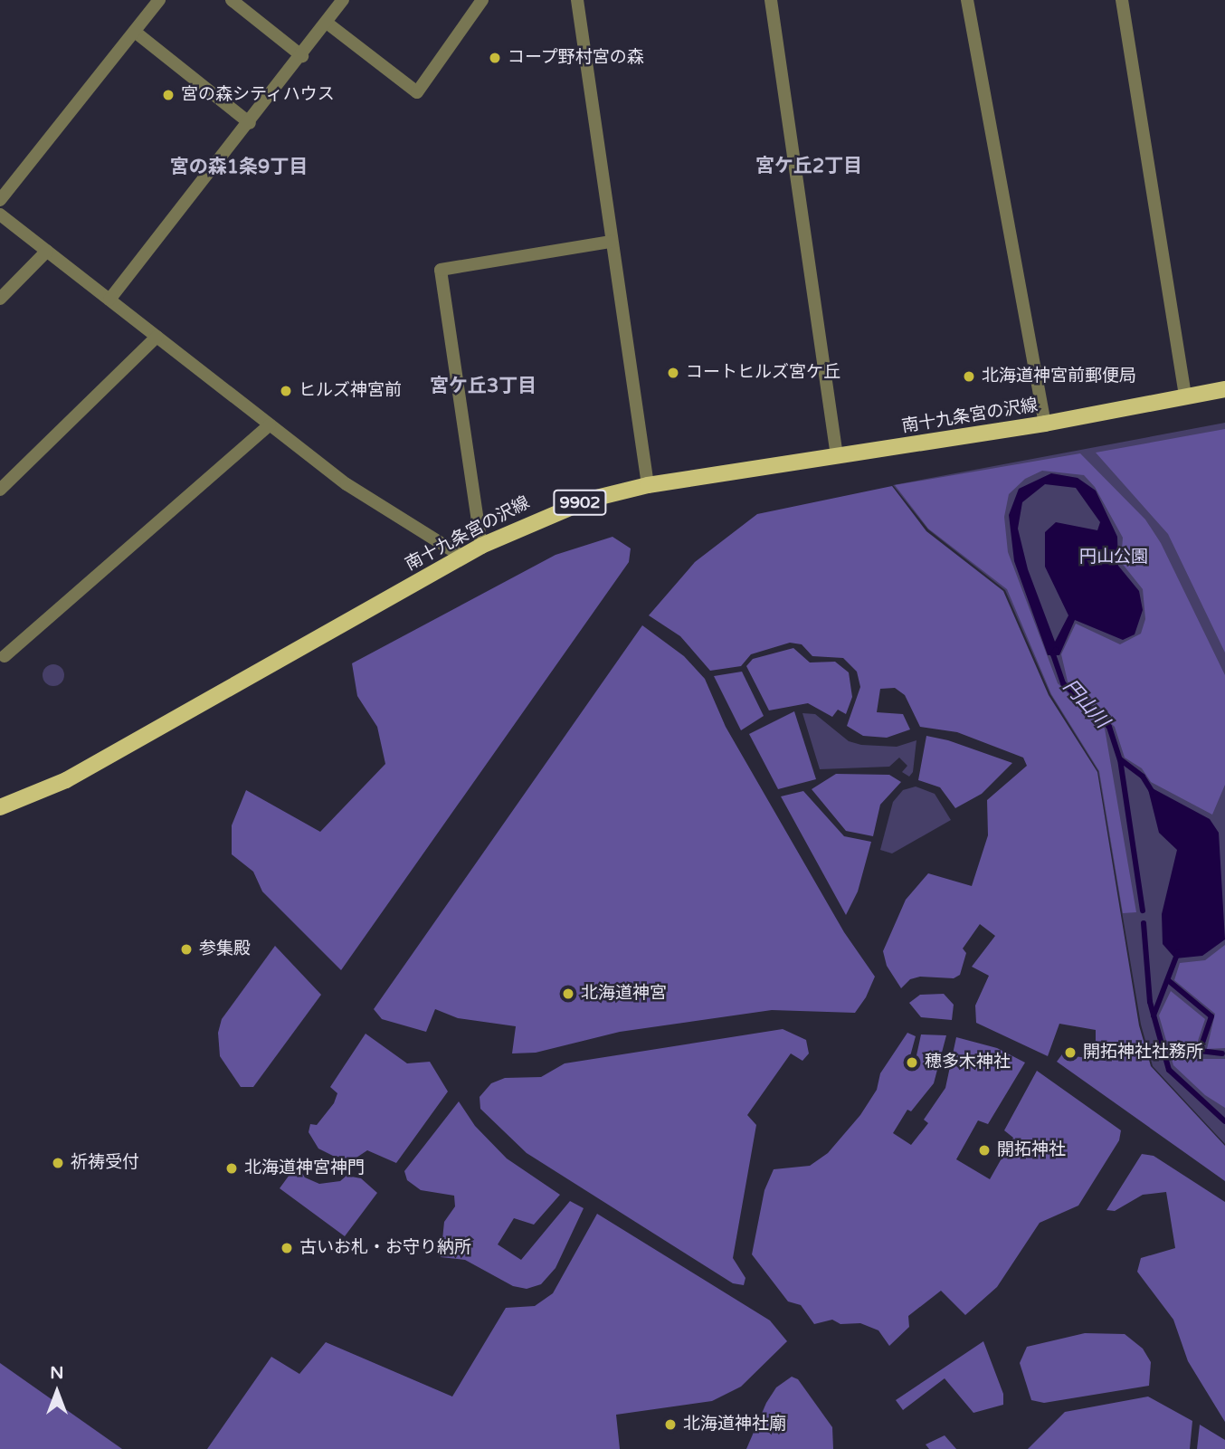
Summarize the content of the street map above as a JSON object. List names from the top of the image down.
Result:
{
  "streets": {
    "main road": ["南十九条宮の沢線", "9902"]
  },
  "districts": ["宮ケ丘2丁目", "宮の森1条9丁目", "宮ケ丘3丁目"],
  "water": ["円山川"],
  "parks": ["円山公園"],
  "places": [
    "コープ野村宮の森",
    "宮の森シティハウス",
    "コートヒルズ宮ケ丘",
    "北海道神宮前郵便局",
    "ヒルズ神宮前",
    "参集殿",
    "北海道神宮",
    "開拓神社社務所",
    "穂多木神社",
    "開拓神社",
    "祈祷受付",
    "北海道神宮神門",
    "古いお札・お守り納所",
    "北海道神社廟"
  ],
  "north": "top"
}
